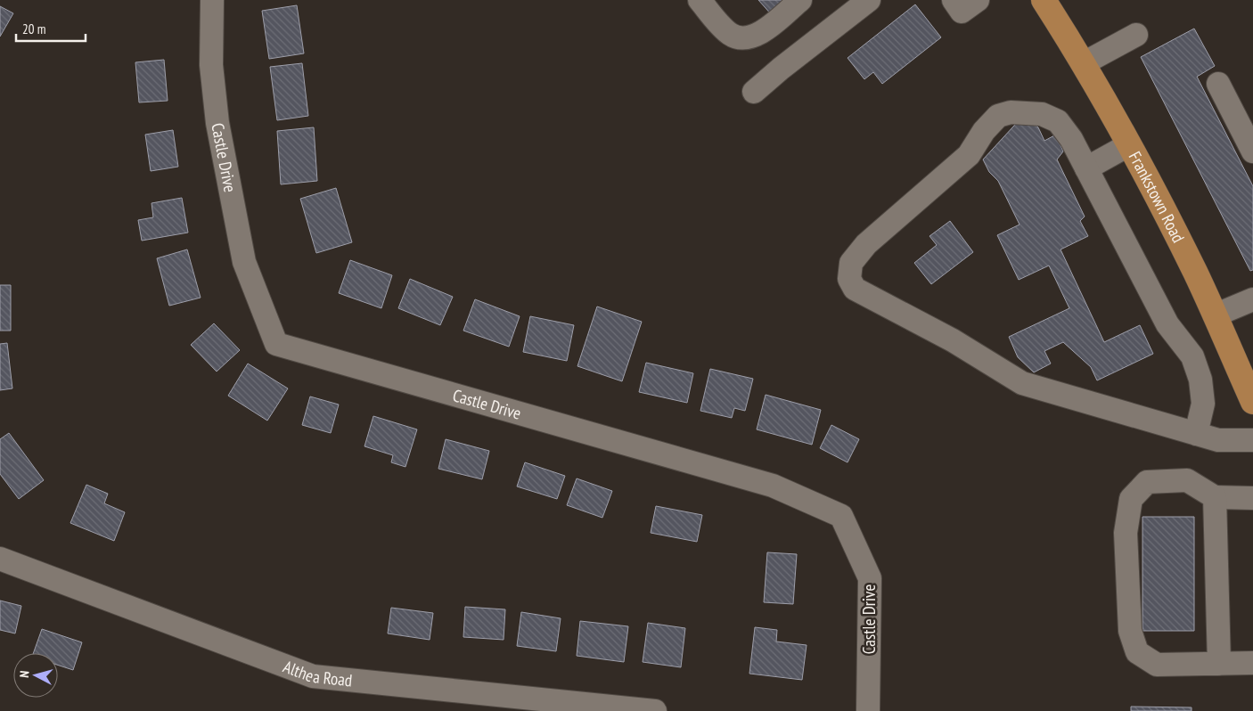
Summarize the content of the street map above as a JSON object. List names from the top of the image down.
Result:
{
  "streets": {
    "main road": ["Frankstown Road"],
    "street": ["Castle Drive", "Althea Road"]
  },
  "scale_bar": "20 m",
  "north": "left"
}
